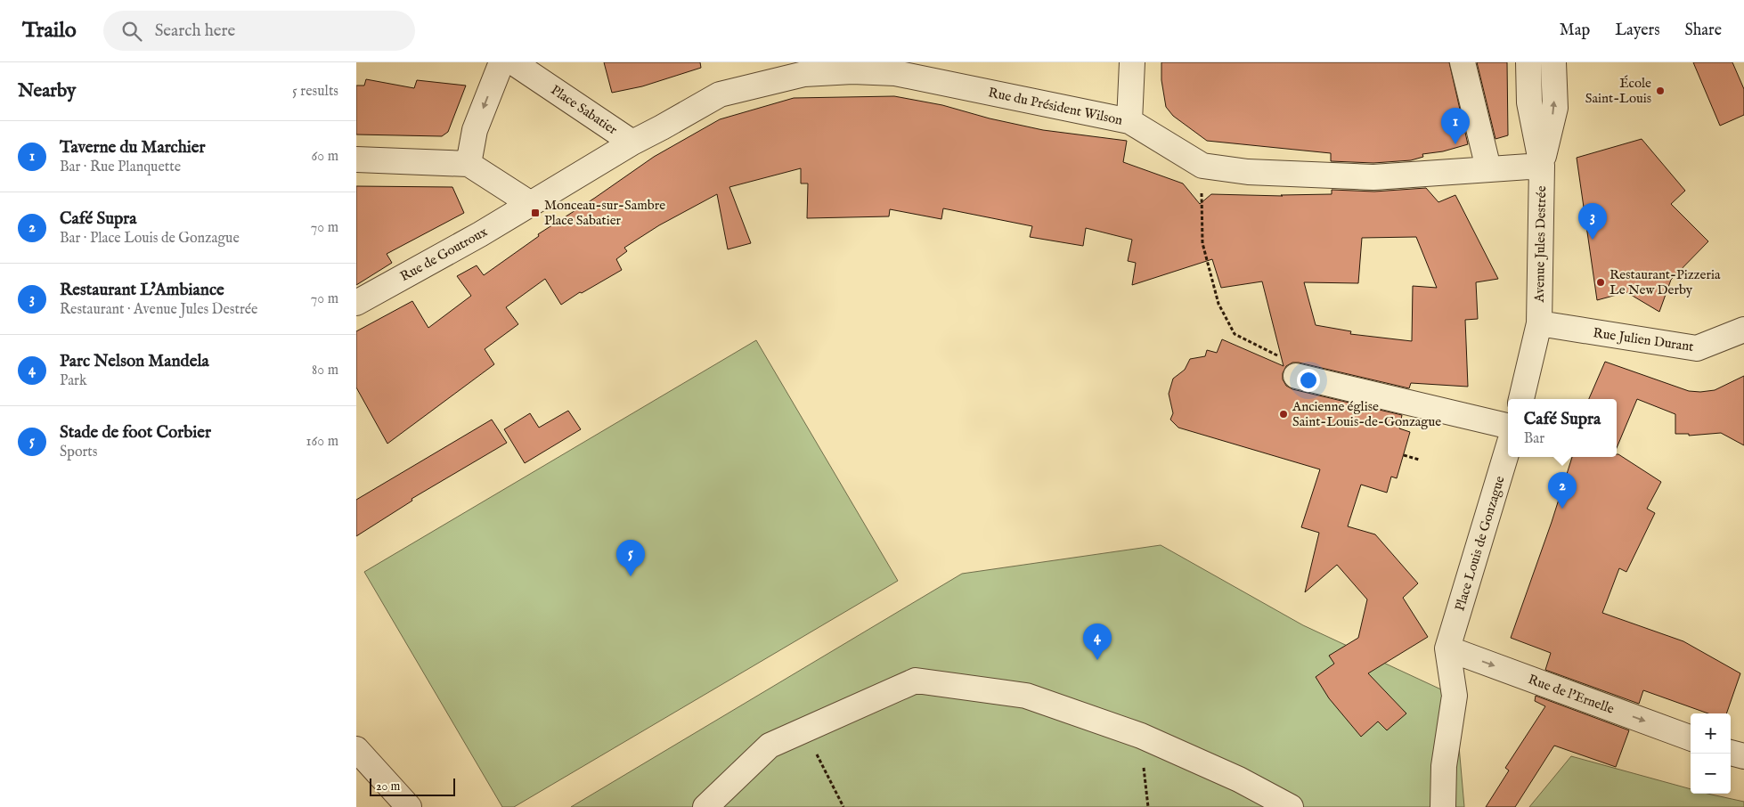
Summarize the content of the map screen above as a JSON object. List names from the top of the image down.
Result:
{
  "streets": {
    "street": [
      "Rue du Président Wilson",
      "Place Sabatier",
      "Avenue Jules Destrée",
      "Rue de Goutroux",
      "Rue Julien Durant",
      "Place Louis de Gonzague",
      "Rue de l'Ernelle"
    ]
  },
  "crossings": [
    ["Rue du Président Wilson", "Place Sabatier"],
    ["Rue du Président Wilson", "Avenue Jules Destrée"],
    ["Place Sabatier", "Rue de Goutroux"],
    ["Avenue Jules Destrée", "Rue Julien Durant"],
    ["Place Louis de Gonzague", "Rue de l'Ernelle"]
  ],
  "one_way": ["Rue de l'Ernelle"],
  "places": {
    "other": ["École Saint-Louis", "Restaurant-Pizzeria Le New Derby", "Ancienne église Saint-Louis-de-Gonzague"],
    "transit": ["Monceau-sur-Sambre Place Sabatier"]
  },
  "scale_bar": "20 m",
  "page": {
    "header": "Trailo",
    "search": "Search here",
    "nav": ["Map", "Layers", "Share"],
    "heading": ["Nearby", "5 results"],
    "pins": [
      "1",
      "3",
      "2",
      "5",
      "4"
    ],
    "list": [
      {
        "mark": "1",
        "name": "Taverne du Marchier",
        "note": "Bar · Rue Planquette",
        "value": "60 m"
      },
      {
        "mark": "2",
        "name": "Café Supra",
        "note": "Bar · Place Louis de Gonzague",
        "value": "70 m"
      },
      {
        "mark": "3",
        "name": "Restaurant L'Ambiance",
        "note": "Restaurant · Avenue Jules Destrée",
        "value": "70 m"
      },
      {
        "mark": "4",
        "name": "Parc Nelson Mandela",
        "note": "Park",
        "value": "80 m"
      },
      {
        "mark": "5",
        "name": "Stade de foot Corbier",
        "note": "Sports",
        "value": "160 m"
      }
    ],
    "popup": ["Café Supra", "Bar"],
    "map_buttons": ["+", "−"],
    "scale": "20 m"
  }
}
